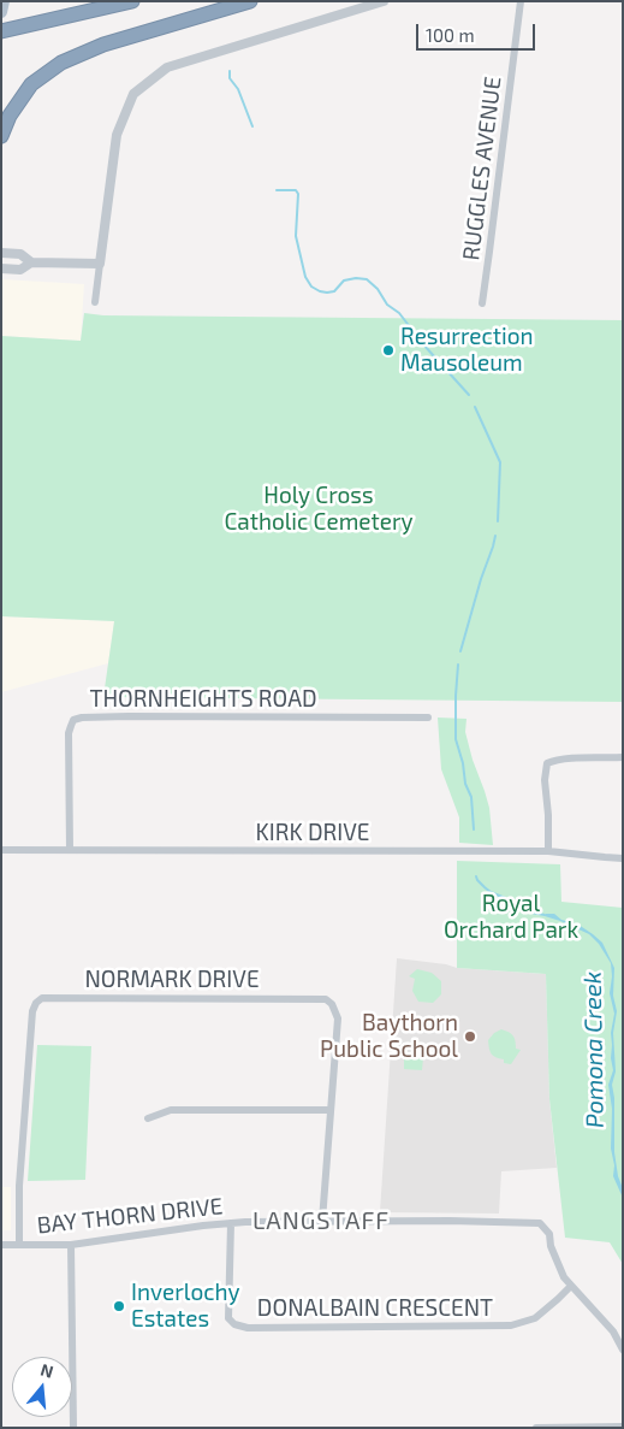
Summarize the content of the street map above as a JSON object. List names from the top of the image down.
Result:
{
  "streets": {
    "street": [
      "RUGGLES AVENUE",
      "THORNHEIGHTS ROAD",
      "KIRK DRIVE",
      "NORMARK DRIVE",
      "BAY THORN DRIVE",
      "DONALBAIN CRESCENT"
    ]
  },
  "crossings": [
    ["THORNHEIGHTS ROAD", "KIRK DRIVE"],
    ["NORMARK DRIVE", "BAY THORN DRIVE"],
    ["BAY THORN DRIVE", "DONALBAIN CRESCENT"]
  ],
  "districts": ["LANGSTAFF"],
  "water": ["Pomona Creek"],
  "parks": ["Holy Cross Catholic Cemetery", "Royal Orchard Park"],
  "places": ["Resurrection Mausoleum", "Baythorn Public School", "Inverlochy Estates"],
  "scale_bar": "100 m",
  "north": "top"
}
